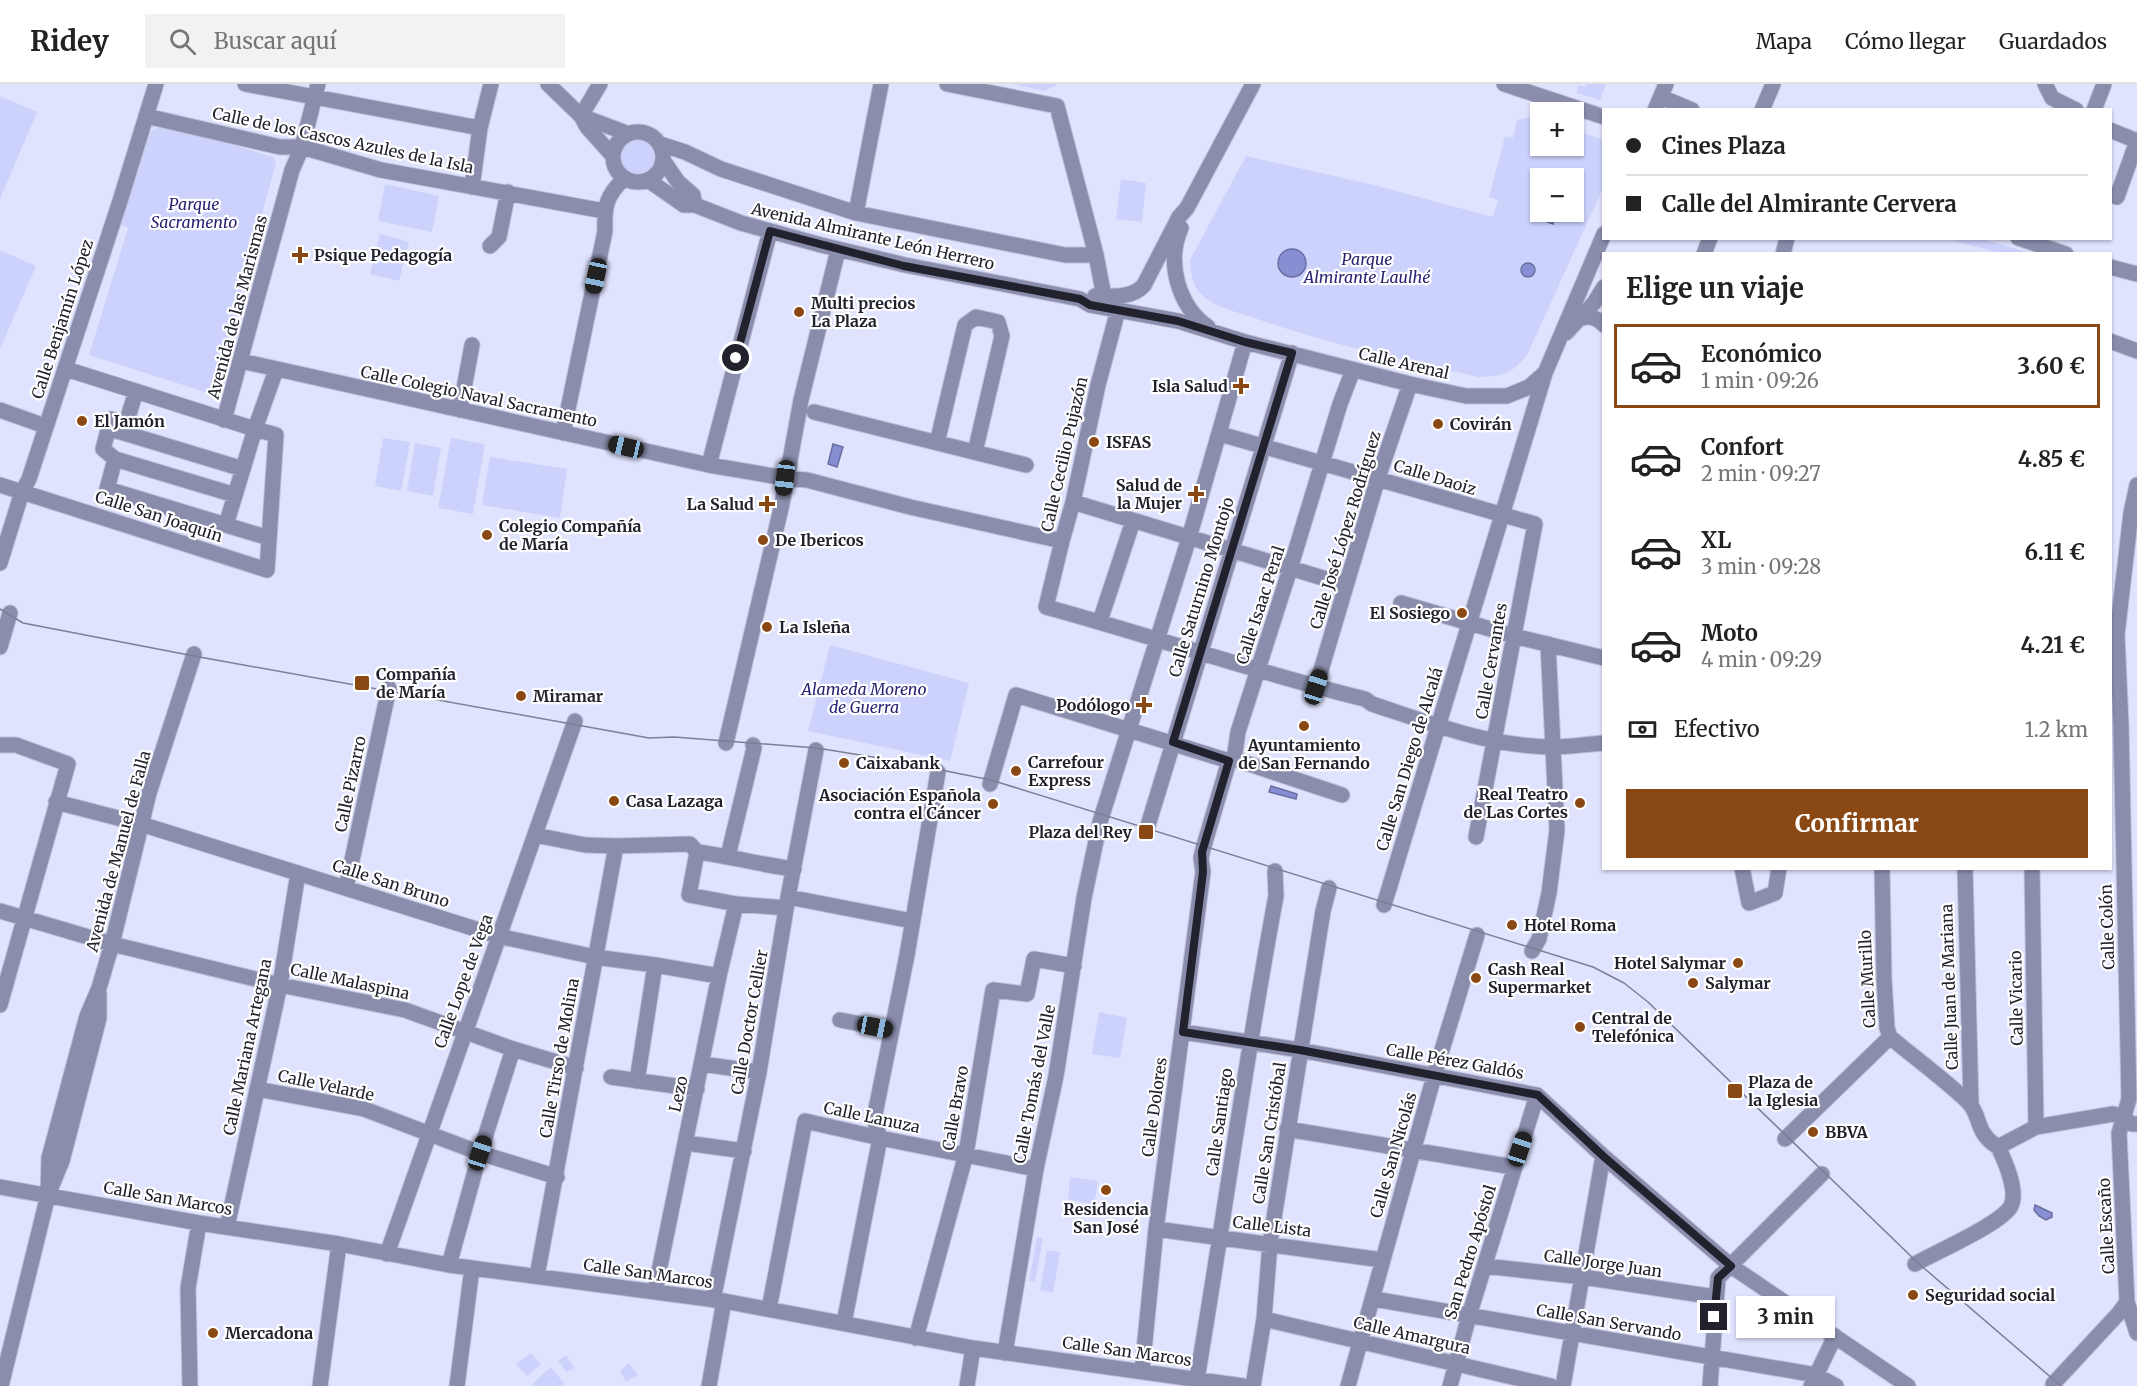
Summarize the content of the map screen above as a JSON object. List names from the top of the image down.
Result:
{
  "streets": {
    "street": [
      "Calle de los Cascos Azules de la Isla",
      "Avenida Almirante León Herrero",
      "Avenida de las Marismas",
      "Calle Benjamín López",
      "Calle Arenal",
      "Calle Colegio Naval Sacramento",
      "Calle Cecilio Pujazón",
      "Calle Daoiz",
      "Calle San Joaquín",
      "Calle José López Rodríguez",
      "Calle Saturnino Montojo",
      "Calle Isaac Peral",
      "Calle Cervantes",
      "Calle San Diego de Alcalá",
      "Calle Pizarro",
      "Avenida de Manuel de Falla",
      "Calle San Bruno",
      "Calle Colón",
      "Calle Murillo",
      "Calle Malaspina",
      "Calle Lope de Vega",
      "Calle Juan de Mariana",
      "Calle Vicario",
      "Calle Doctor Cellier",
      "Calle Mariana Artegana",
      "Calle Tirso de Molina",
      "Calle Pérez Galdós",
      "Calle Tomás del Valle",
      "Calle Velarde",
      "Lezo",
      "Calle Dolores",
      "Calle Bravo",
      "Calle Lanuza",
      "Calle Santiago",
      "Calle San Cristóbal",
      "Calle San Nicolás",
      "Calle San Marcos",
      "Calle Lista",
      "Calle Escaño",
      "San Pedro Apóstol",
      "Calle Jorge Juan",
      "Calle San Servando",
      "Calle Amargura"
    ]
  },
  "crossings": [
    ["Calle de los Cascos Azules de la Isla", "Avenida de las Marismas"],
    ["Calle de los Cascos Azules de la Isla", "Calle Benjamín López"],
    ["Avenida Almirante León Herrero", "Calle Arenal"],
    ["Avenida Almirante León Herrero", "Calle Cecilio Pujazón"],
    ["Avenida de las Marismas", "Calle Colegio Naval Sacramento"],
    ["Avenida de las Marismas", "Calle San Joaquín"],
    ["Calle Benjamín López", "Calle San Joaquín"],
    ["Calle Arenal", "Calle José López Rodríguez"],
    ["Calle Arenal", "Calle Saturnino Montojo"],
    ["Calle Arenal", "Calle Isaac Peral"],
    ["Calle Arenal", "Calle San Diego de Alcalá"],
    ["Calle Arenal", "Calle Tomás del Valle"],
    ["Calle Colegio Naval Sacramento", "Calle Cecilio Pujazón"],
    ["Calle Daoiz", "Calle José López Rodríguez"],
    ["Calle Daoiz", "Calle Saturnino Montojo"],
    ["Calle Daoiz", "Calle Isaac Peral"],
    ["Calle Daoiz", "Calle Cervantes"],
    ["Calle Daoiz", "Calle San Diego de Alcalá"],
    ["Calle Daoiz", "Calle Tomás del Valle"],
    ["Calle Isaac Peral", "Calle Dolores"],
    ["Calle Cervantes", "Calle San Diego de Alcalá"],
    ["Calle Pizarro", "Calle San Bruno"],
    ["Avenida de Manuel de Falla", "Calle San Bruno"],
    ["Avenida de Manuel de Falla", "Calle Malaspina"],
    ["Avenida de Manuel de Falla", "Calle San Marcos"],
    ["Calle San Bruno", "Calle Lope de Vega"],
    ["Calle San Bruno", "Calle Mariana Artegana"],
    ["Calle San Bruno", "Calle Tirso de Molina"],
    ["Calle San Bruno", "Lezo"],
    ["Calle Colón", "Calle Escaño"],
    ["Calle Murillo", "Calle Juan de Mariana"],
    ["Calle Malaspina", "Calle Lope de Vega"],
    ["Calle Malaspina", "Calle Mariana Artegana"],
    ["Calle Malaspina", "Calle Tirso de Molina"],
    ["Calle Lope de Vega", "Calle Velarde"],
    ["Calle Lope de Vega", "Calle San Marcos"],
    ["Calle Doctor Cellier", "Calle San Marcos"],
    ["Calle Mariana Artegana", "Calle Velarde"],
    ["Calle Mariana Artegana", "Calle San Marcos"],
    ["Calle Tirso de Molina", "Calle Velarde"],
    ["Calle Tirso de Molina", "Calle San Marcos"],
    ["Calle Pérez Galdós", "Calle Dolores"],
    ["Calle Pérez Galdós", "Calle Santiago"],
    ["Calle Pérez Galdós", "Calle San Cristóbal"],
    ["Calle Pérez Galdós", "Calle San Nicolás"],
    ["Calle Pérez Galdós", "San Pedro Apóstol"],
    ["Calle Tomás del Valle", "Calle Bravo"],
    ["Calle Tomás del Valle", "Calle Lanuza"],
    ["Calle Tomás del Valle", "Calle San Marcos"],
    ["Lezo", "Calle San Marcos"],
    ["Calle Dolores", "Calle San Marcos"],
    ["Calle Dolores", "Calle Lista"],
    ["Calle Bravo", "Calle Lanuza"],
    ["Calle Bravo", "Calle San Marcos"],
    ["Calle Lanuza", "Calle San Marcos"],
    ["Calle Santiago", "Calle San Marcos"],
    ["Calle Santiago", "Calle Lista"],
    ["Calle San Cristóbal", "Calle Lista"],
    ["Calle San Cristóbal", "Calle Amargura"],
    ["Calle San Nicolás", "Calle Lista"],
    ["Calle San Nicolás", "Calle San Servando"],
    ["Calle San Nicolás", "Calle Amargura"],
    ["San Pedro Apóstol", "Calle Jorge Juan"],
    ["San Pedro Apóstol", "Calle San Servando"],
    ["San Pedro Apóstol", "Calle Amargura"]
  ],
  "parks": ["Parque Sacramento", "Parque Almirante Laulhé", "Alameda Moreno de Guerra"],
  "places": {
    "health": [
      "Psique Pedagogía",
      "Isla Salud",
      "Salud de la Mujer",
      "La Salud",
      "Podólogo"
    ],
    "other": [
      "Multi precios La Plaza",
      "El Jamón",
      "Covirán",
      "ISFAS",
      "Colegio Compañía de María",
      "De Ibericos",
      "El Sosiego",
      "La Isleña",
      "Miramar",
      "Ayuntamiento de San Fernando",
      "Caixabank",
      "Carrefour Express",
      "Casa Lazaga",
      "Real Teatro de Las Cortes",
      "Asociación Española contra el Cáncer",
      "Hotel Roma",
      "Hotel Salymar",
      "Cash Real Supermarket",
      "Salymar",
      "Central de Telefónica",
      "BBVA",
      "Residencia San José",
      "Seguridad social",
      "Mercadona"
    ],
    "transit": ["Compañía de María", "Plaza del Rey", "Plaza de la Iglesia"]
  },
  "page": {
    "header": "Ridey",
    "search": "Buscar aquí",
    "nav": ["Mapa", "Cómo llegar", "Guardados"],
    "map_buttons": ["+", "−"],
    "banner": ["Cines Plaza", "Calle del Almirante Cervera"],
    "heading": "Elige un viaje",
    "list": [
      {
        "name": "Económico",
        "note": "1 min · 09:26",
        "value": "3.60 €"
      },
      {
        "name": "Confort",
        "note": "2 min · 09:27",
        "value": "4.85 €"
      },
      {
        "name": "XL",
        "note": "3 min · 09:28",
        "value": "6.11 €"
      },
      {
        "name": "Moto",
        "note": "4 min · 09:29",
        "value": "4.21 €"
      }
    ],
    "pay": ["Efectivo", "1.2 km"],
    "buttons": "Confirmar",
    "bubble": "3 min"
  }
}
